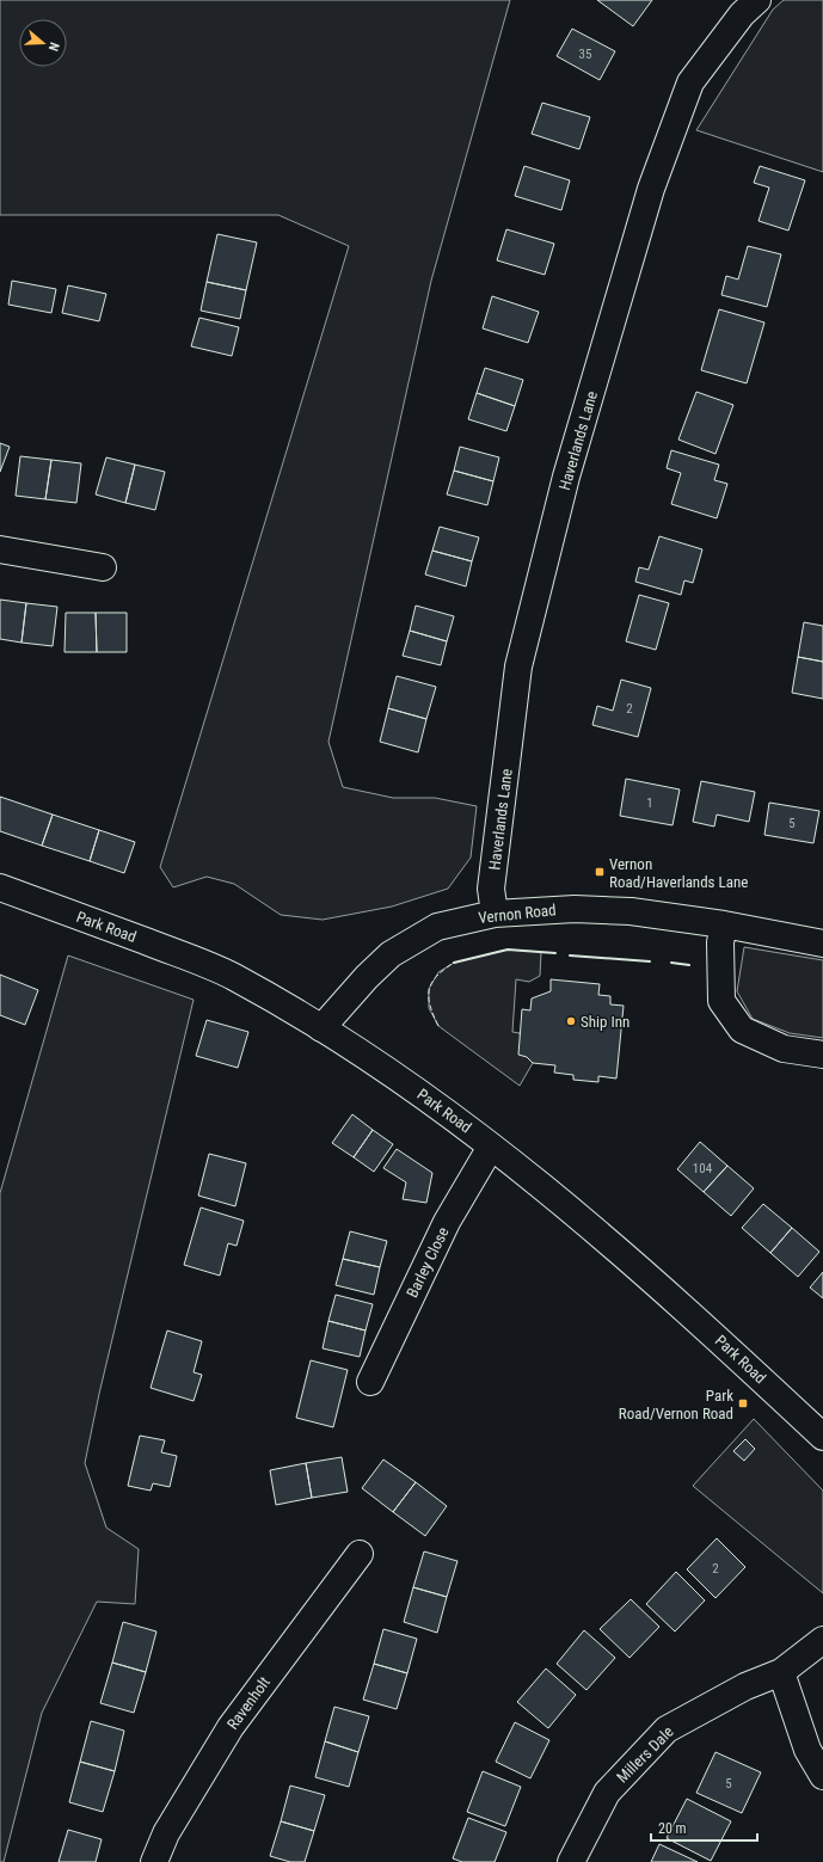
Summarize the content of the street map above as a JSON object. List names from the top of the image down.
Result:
{
  "streets": {
    "main road": [
      "Haverlands Lane",
      "Vernon Road",
      "Park Road",
      "Barley Close",
      "Ravenholt",
      "Millers Dale"
    ]
  },
  "crossings": [
    ["Haverlands Lane", "Vernon Road"],
    ["Vernon Road", "Park Road"],
    ["Park Road", "Barley Close"]
  ],
  "places": {
    "transit": ["Vernon Road/Haverlands Lane", "Park Road/Vernon Road"],
    "other": ["Ship Inn"]
  },
  "house_numbers": [
    "35",
    "2",
    "1",
    "5",
    "104",
    "2",
    "5"
  ],
  "scale_bar": "20 m",
  "north": "right"
}
